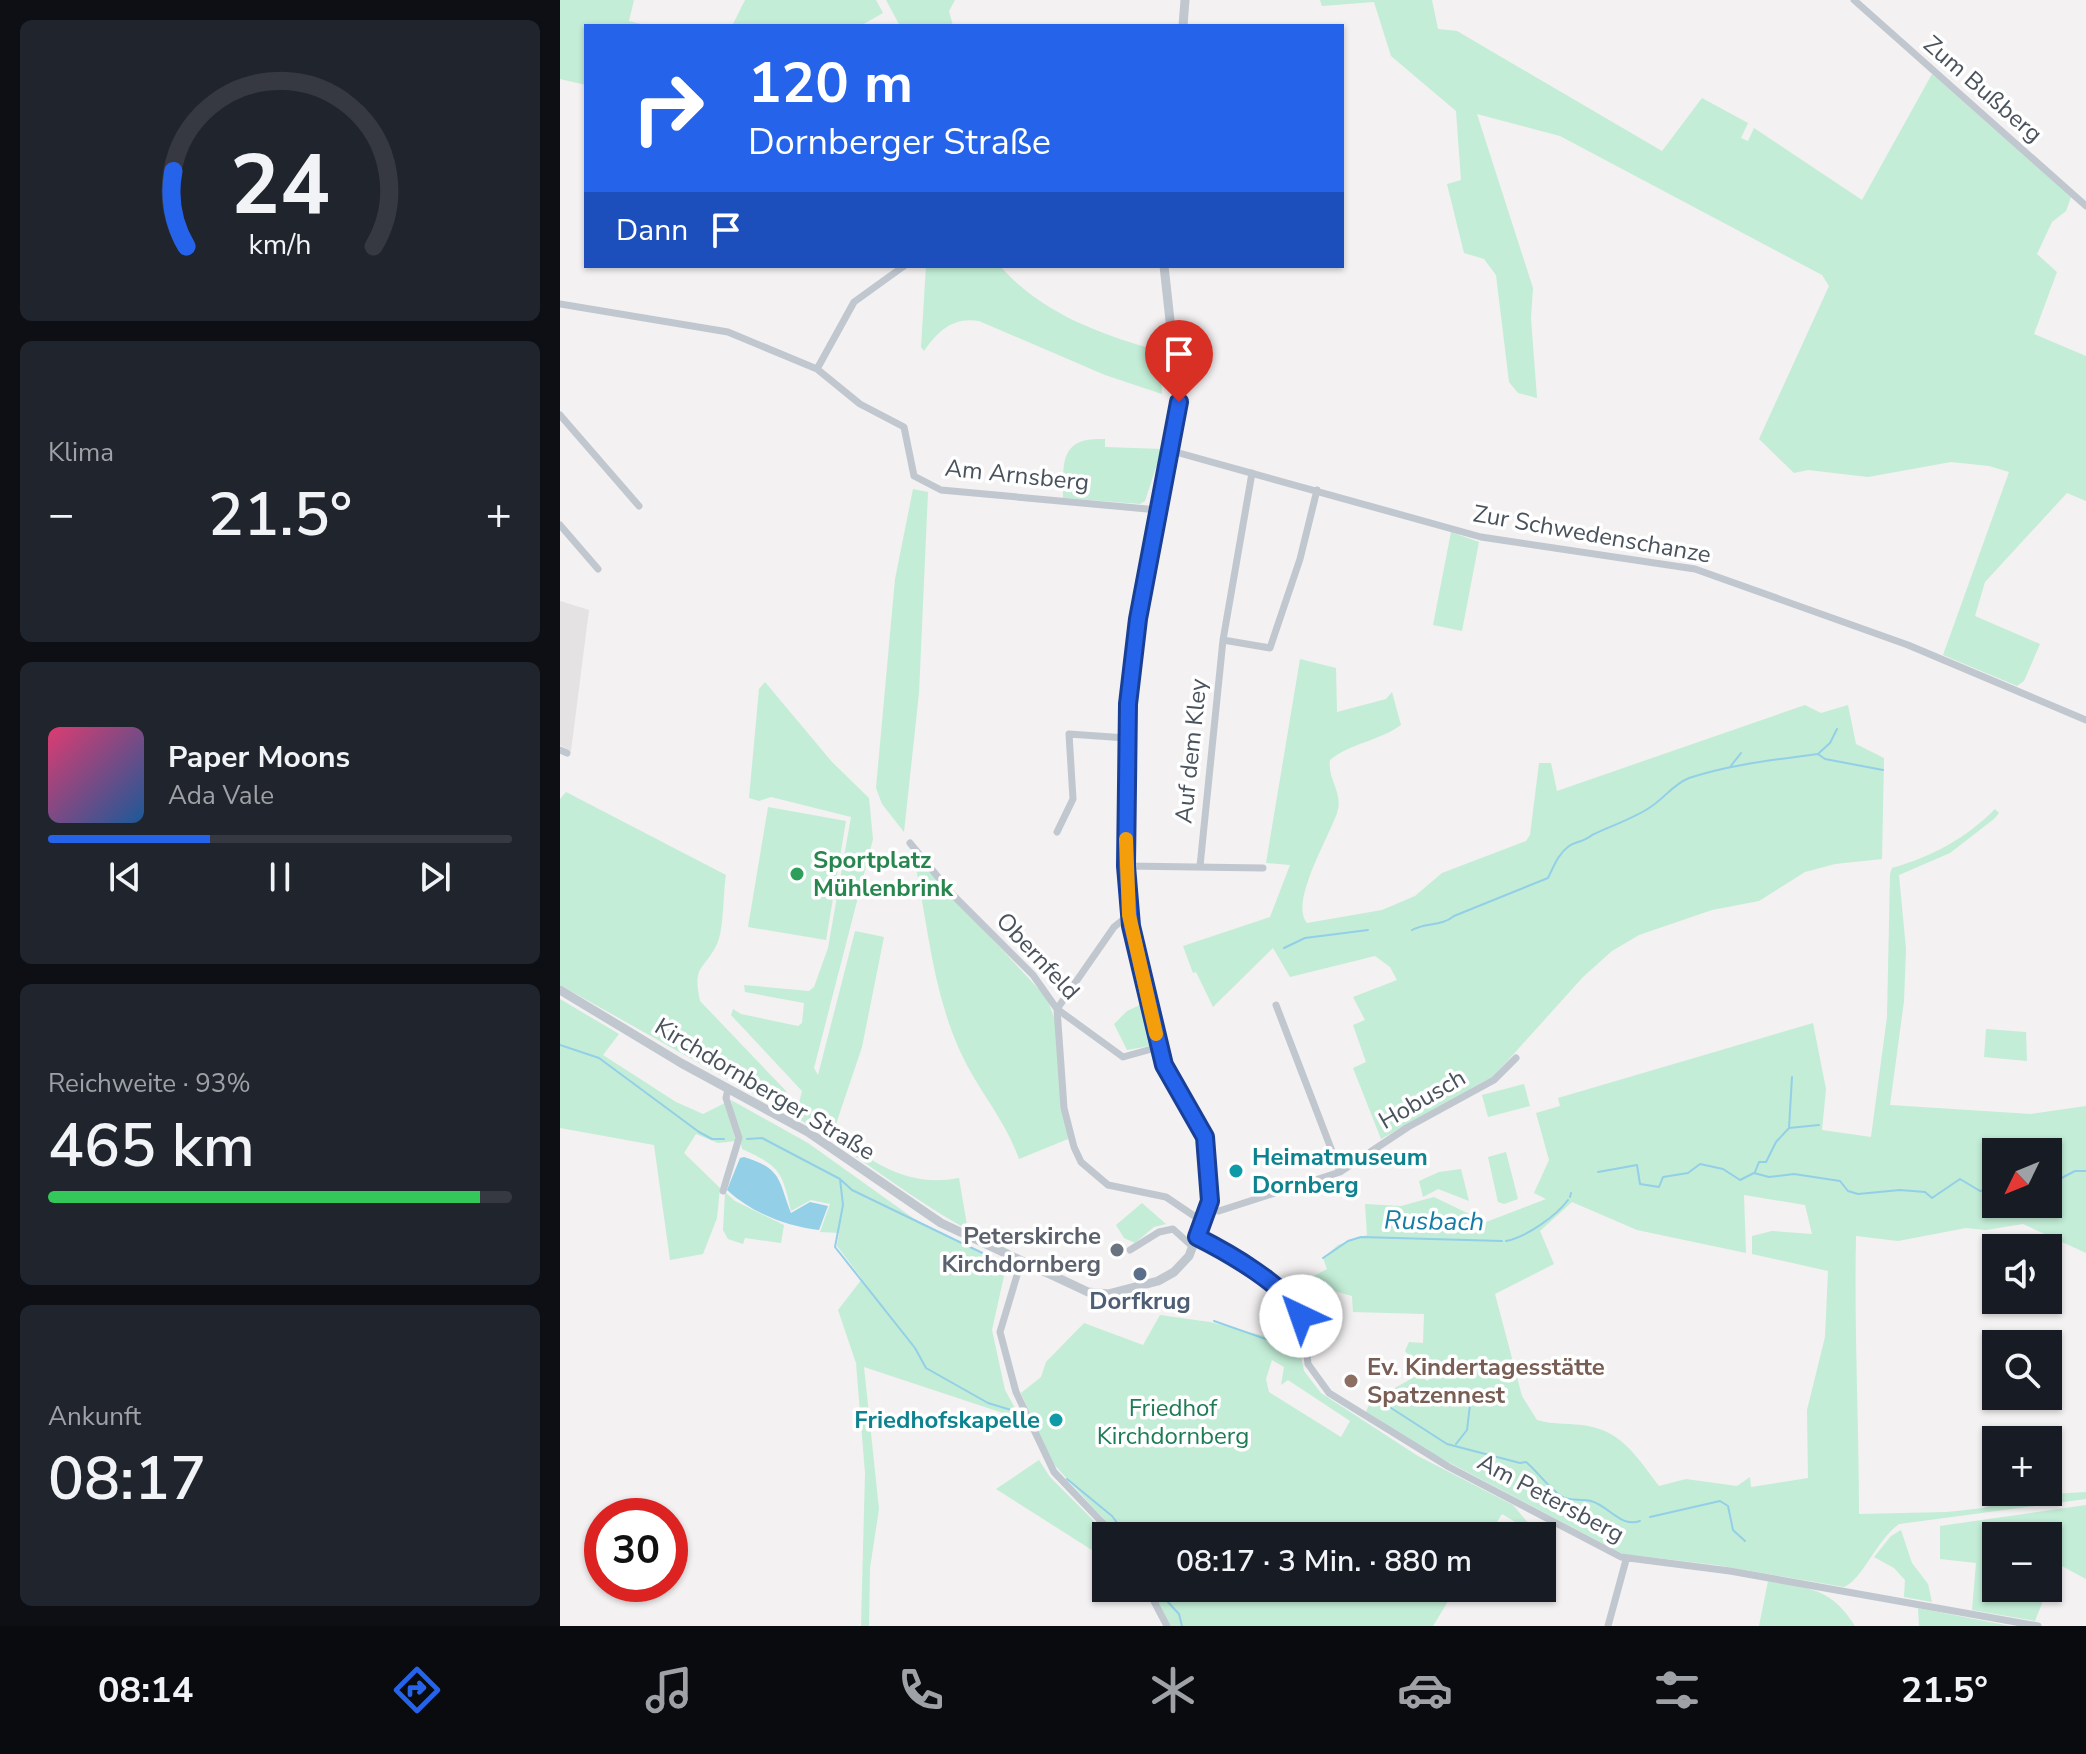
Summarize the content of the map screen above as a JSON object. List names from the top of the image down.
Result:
{
  "streets": {
    "street": [
      "Zum Bußberg",
      "Am Arnsberg",
      "Zur Schwedenschanze",
      "Auf dem Kley",
      "Obernfeld",
      "Kirchdornberger Straße",
      "Hobusch",
      "Am Petersberg"
    ]
  },
  "crossings": [
    ["Zur Schwedenschanze", "Auf dem Kley"],
    ["Kirchdornberger Straße", "Hobusch"],
    ["Kirchdornberger Straße", "Am Petersberg"]
  ],
  "water": ["Rusbach"],
  "parks": ["Friedhof Kirchdornberg"],
  "places": [
    "Sportplatz Mühlenbrink",
    "Heimatmuseum Dornberg",
    "Peterskirche Kirchdornberg",
    "Dorfkrug",
    "Ev. Kindertagesstätte Spatzennest",
    "Friedhofskapelle"
  ],
  "north": "bottom left",
  "page": {
    "turn": ["120 m", "Dornberger Straße"],
    "then": "Dann",
    "tile": [
      "Klima",
      ["Reichweite · 93%", "465 km"],
      ["Ankunft", "08:17"]
    ],
    "heat": ["−", "21.5°", "+"],
    "song": ["Paper Moons", "Ada Vale"],
    "map_buttons": ["+", "−"],
    "limit": "30",
    "trip": "08:17 · 3 Min. · 880 m",
    "tabs": ["08:14", "21.5°"],
    "gauge": ["24", "km/h"]
  }
}
